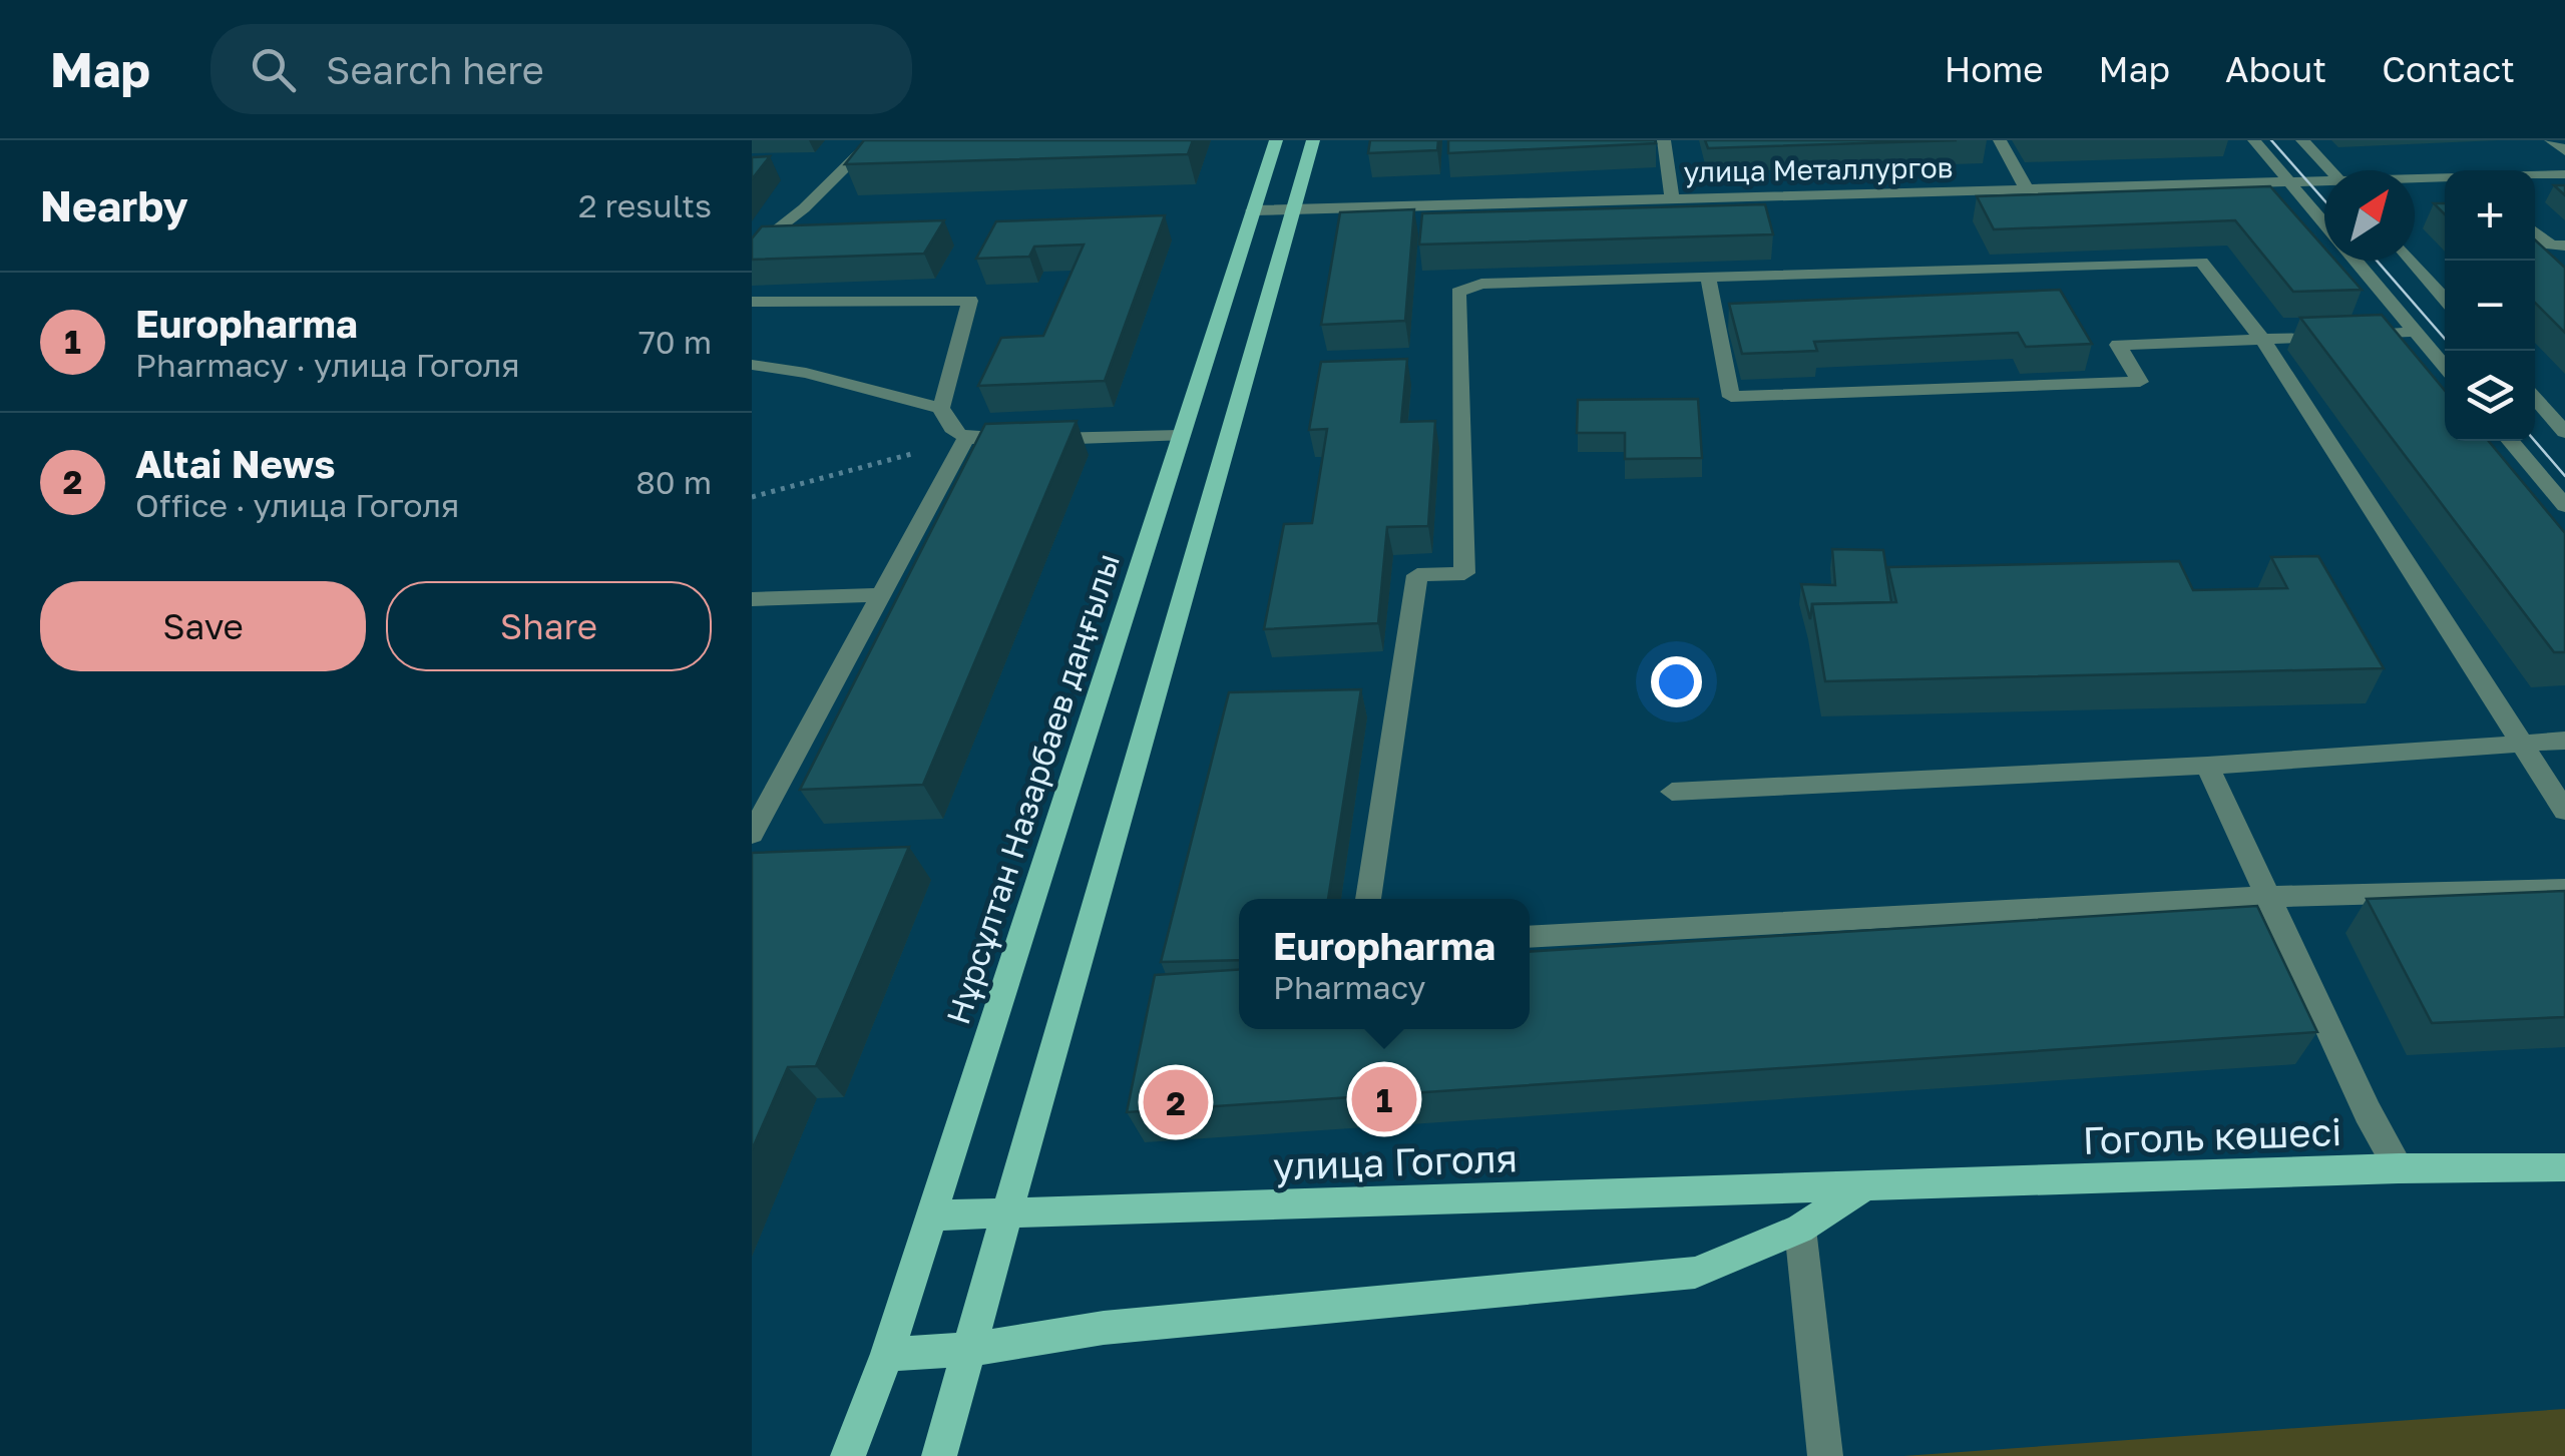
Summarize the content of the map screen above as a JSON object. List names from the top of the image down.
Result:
{
  "streets": {
    "main road": ["Нұрсұлтан Назарбаев даңғылы", "Гоголь көшесі", "улица Гоголя"],
    "street": ["улица Металлургов"]
  },
  "crossings": [
    ["улица Металлургов", "Нұрсұлтан Назарбаев даңғылы"],
    ["Нұрсұлтан Назарбаев даңғылы", "улица Гоголя"],
    ["Гоголь көшесі", "улица Гоголя"]
  ],
  "north": "top right",
  "page": {
    "header": "Map",
    "search": "Search here",
    "nav": [
      "Home",
      "Map",
      "About",
      "Contact"
    ],
    "heading": ["Nearby", "2 results"],
    "map_buttons": ["+", "−"],
    "list": [
      {
        "mark": "1",
        "name": "Europharma",
        "note": "Pharmacy · улица Гоголя",
        "value": "70 m"
      },
      {
        "mark": "2",
        "name": "Altai News",
        "note": "Office · улица Гоголя",
        "value": "80 m"
      }
    ],
    "buttons": ["Save", "Share"],
    "popup": ["Europharma", "Pharmacy"],
    "pins": ["1", "2"]
  }
}
